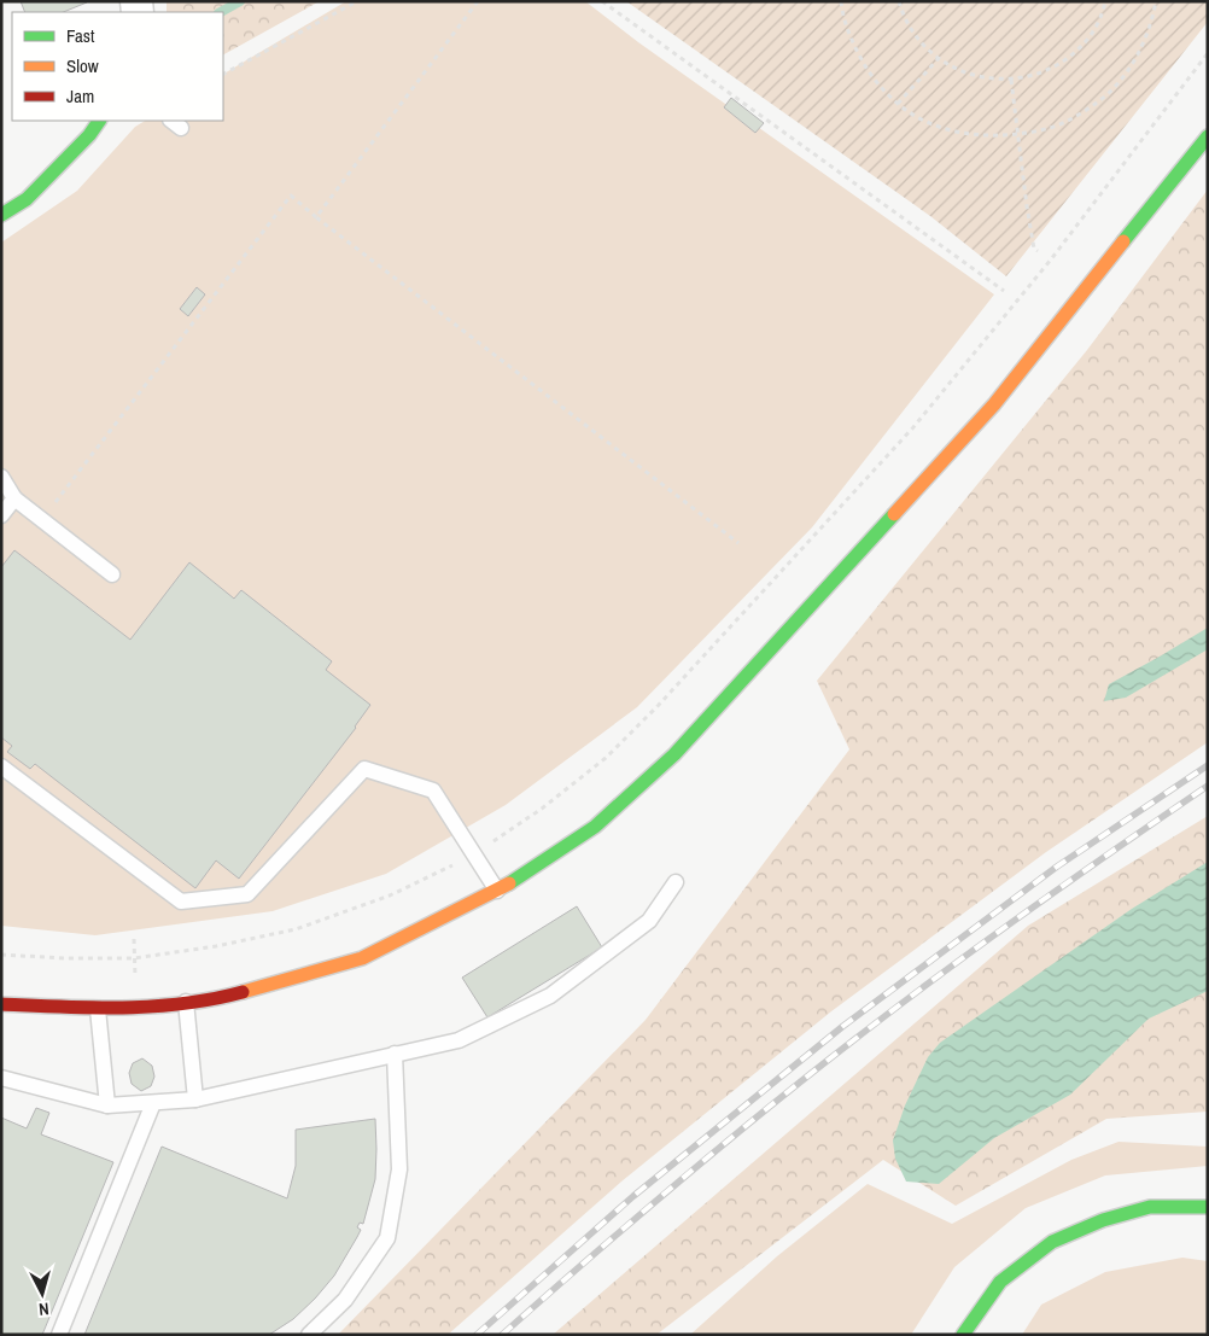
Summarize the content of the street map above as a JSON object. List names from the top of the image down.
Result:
{
  "legend": ["Fast", "Slow", "Jam"],
  "north": "bottom"
}
